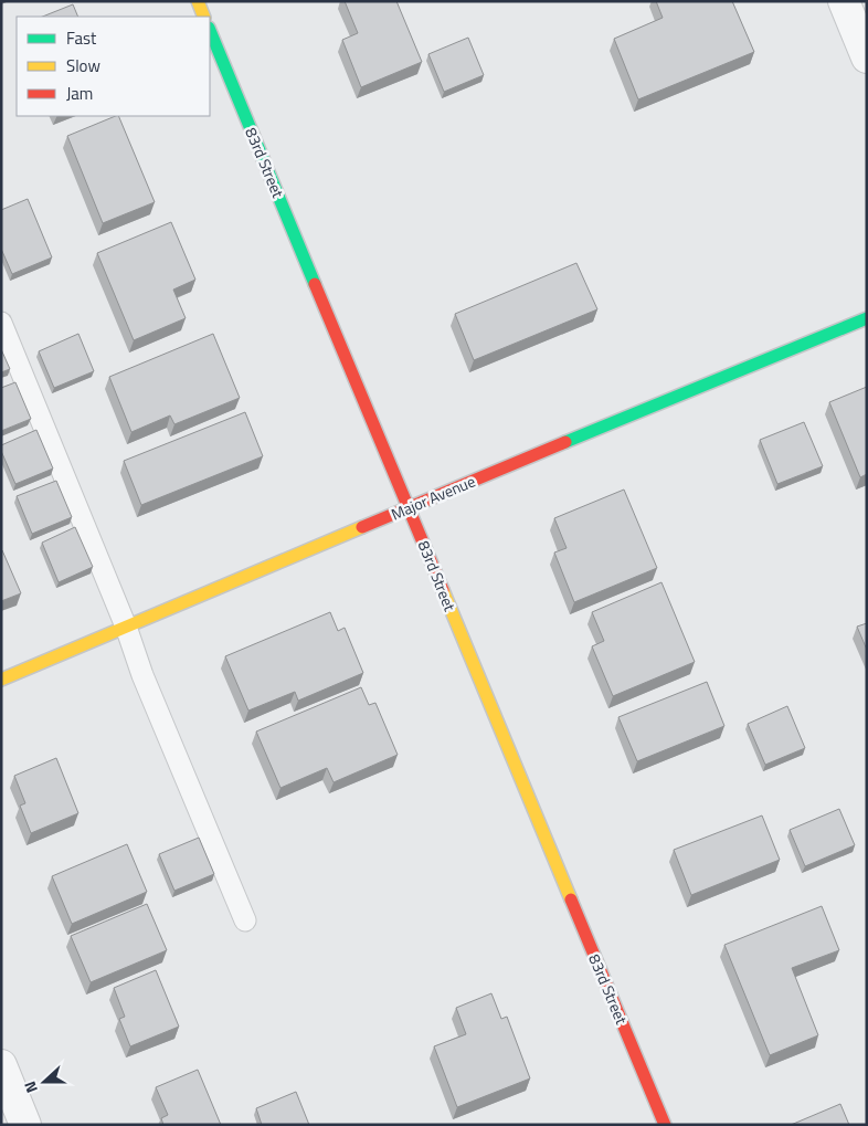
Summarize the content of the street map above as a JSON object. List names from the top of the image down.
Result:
{
  "streets": {
    "street": ["83rd Street", "Major Avenue"]
  },
  "crossings": [
    ["83rd Street", "Major Avenue"]
  ],
  "legend": ["Fast", "Slow", "Jam"],
  "north": "left"
}
